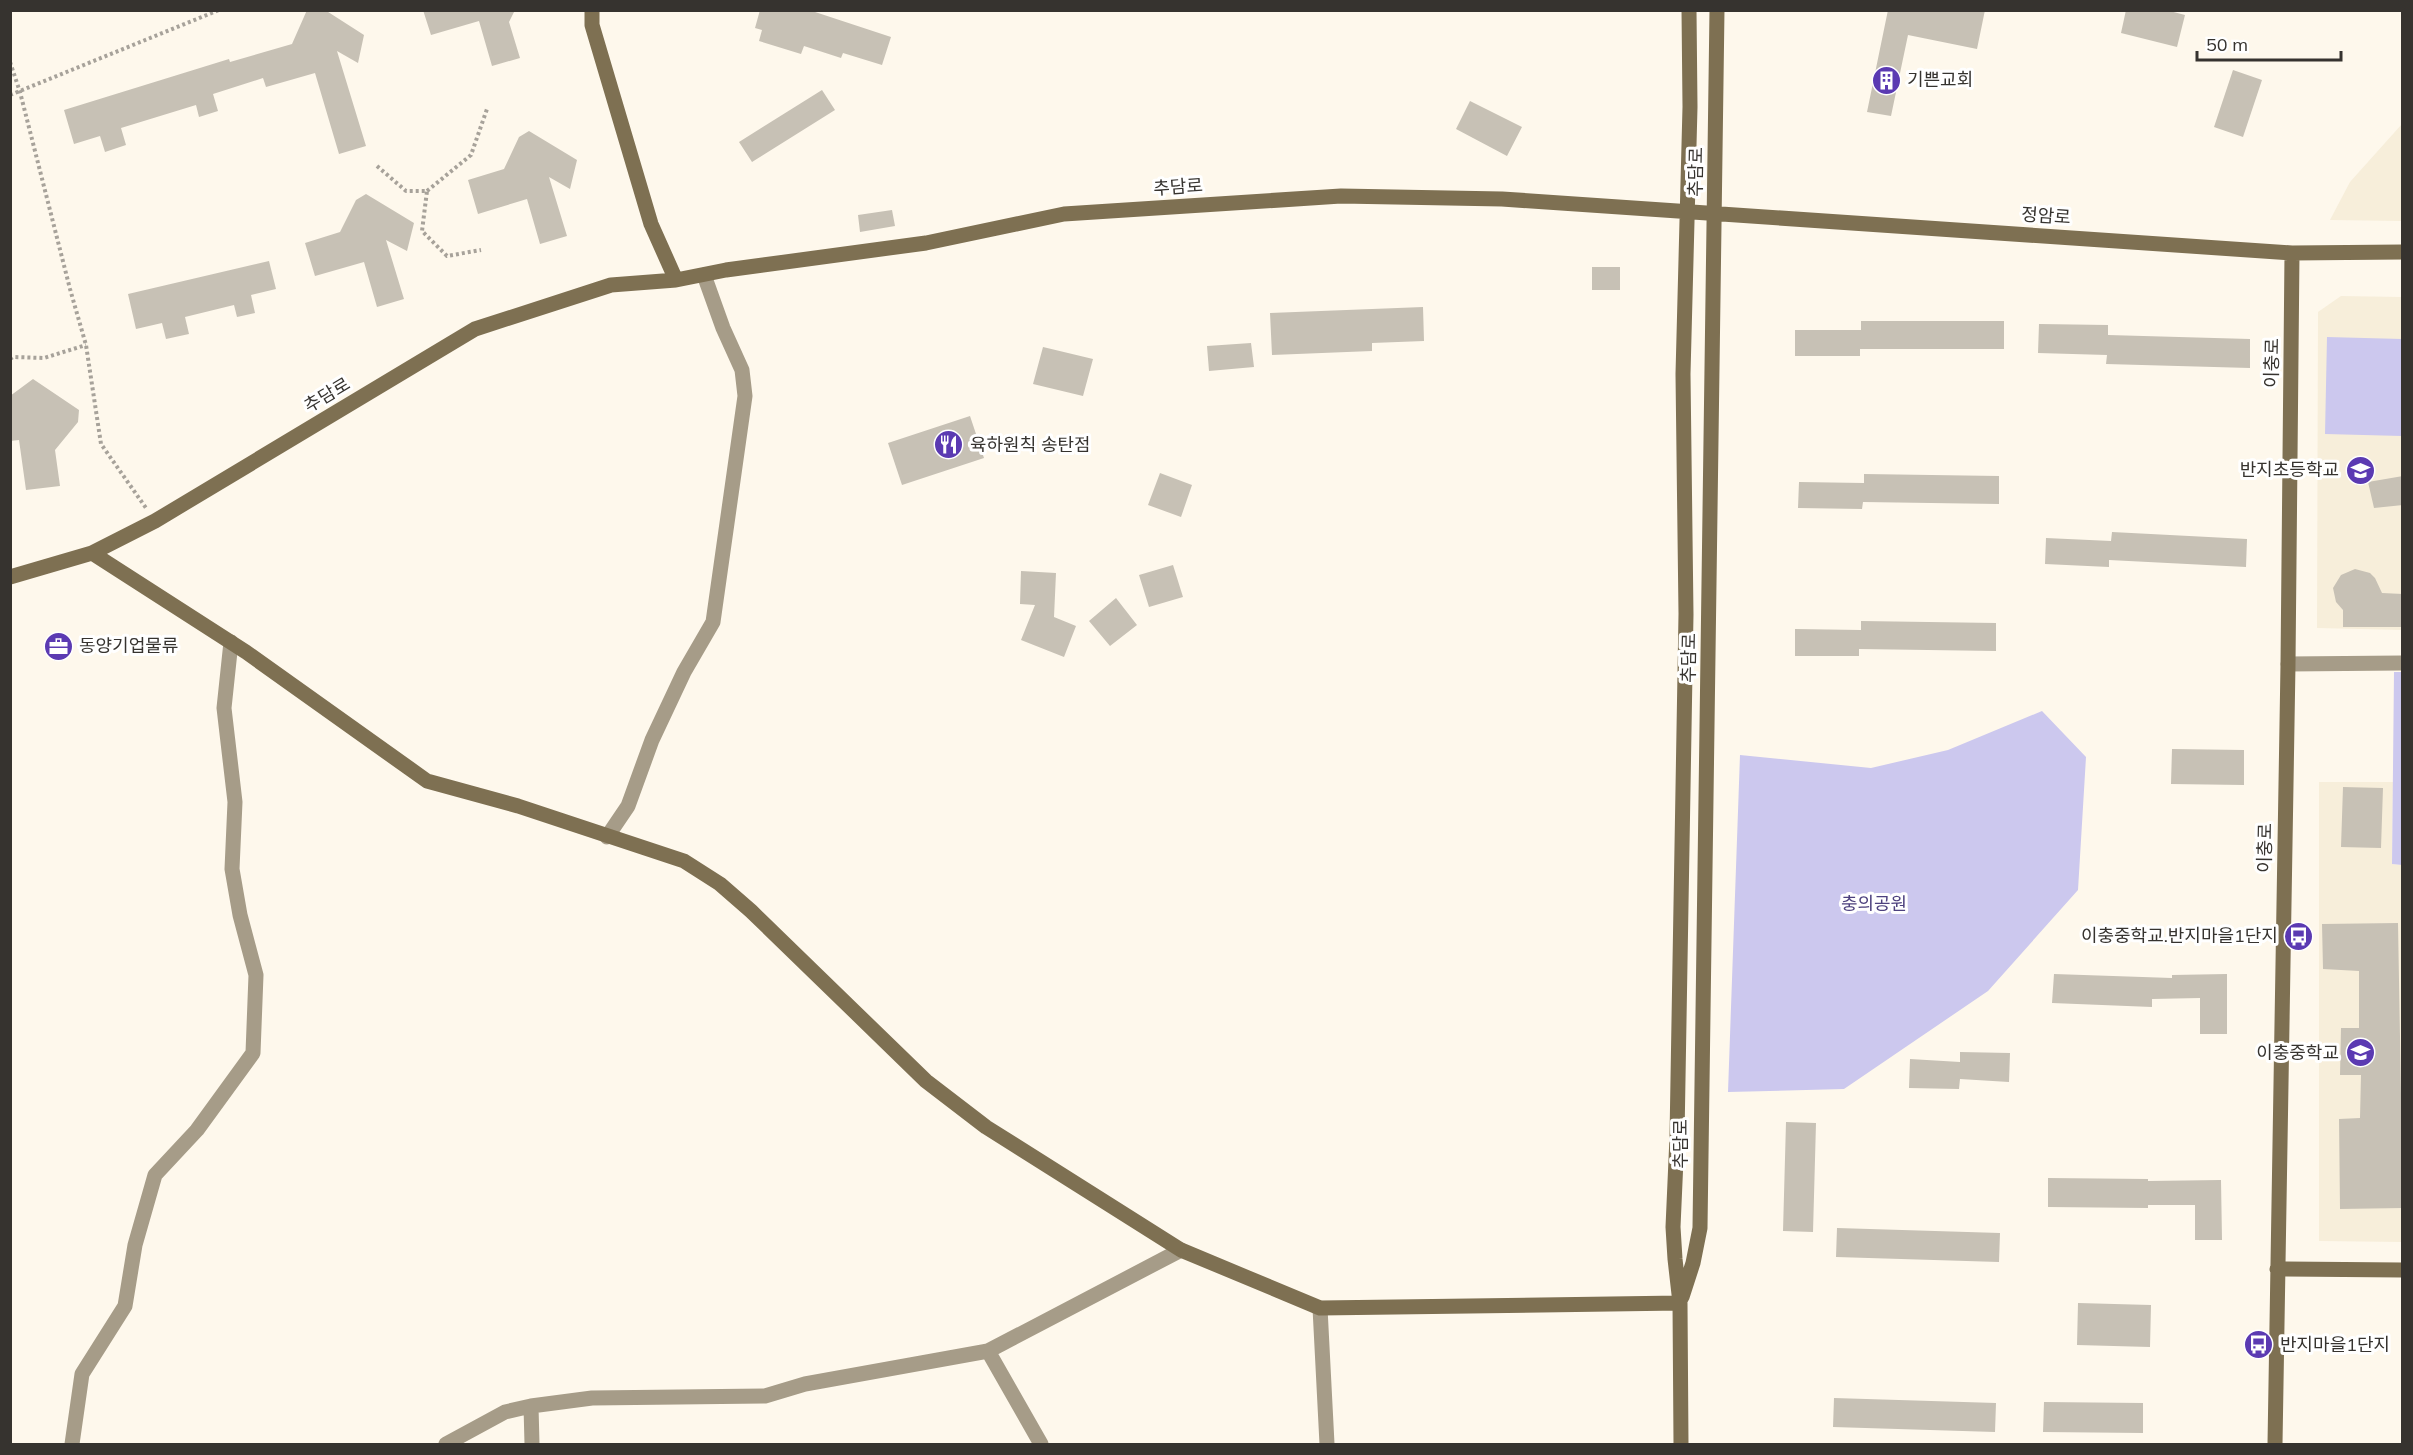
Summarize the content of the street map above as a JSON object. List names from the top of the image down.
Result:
{
  "streets": {
    "street": ["추담로", "정암로", "이충로"]
  },
  "crossings": [
    ["추담로", "정암로"],
    ["정암로", "이충로"]
  ],
  "parks": ["충의공원"],
  "places": {
    "building": ["기쁜교회"],
    "restaurant": ["육하원칙 송탄점"],
    "school or university": ["반지초등학교", "이충중학교"],
    "office": ["동양기업물류"],
    "bus stop": ["이충중학교.반지마을1단지", "반지마을1단지"]
  },
  "scale_bar": "50 m"
}
